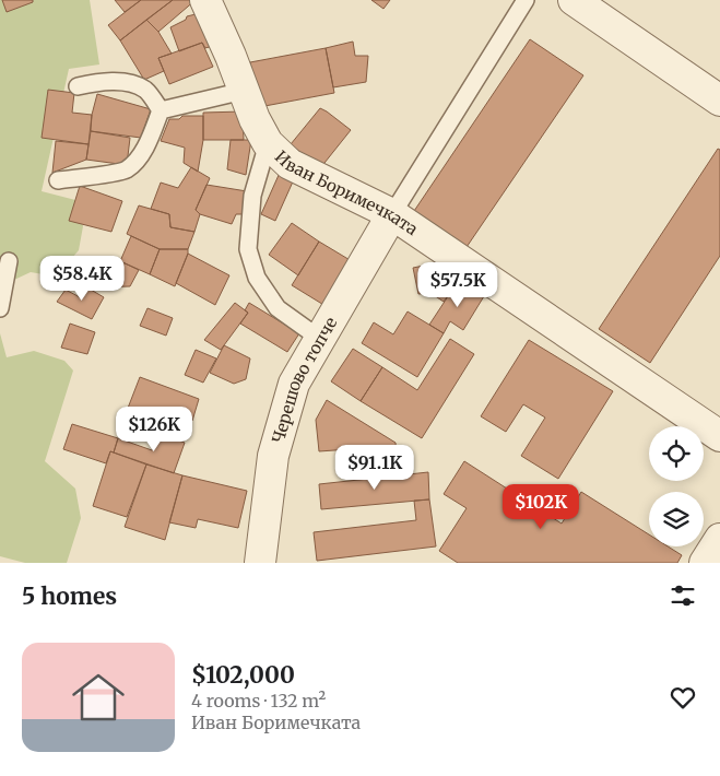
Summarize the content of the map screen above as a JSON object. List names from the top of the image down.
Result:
{
  "streets": {
    "street": ["Иван Боримечката", "Черешово топче"]
  },
  "crossings": [
    ["Иван Боримечката", "Черешово топче"]
  ],
  "page": {
    "price": [
      "$58.4K",
      "$57.5K",
      "$126K",
      "$91.1K",
      "$102K"
    ],
    "heading": "5 homes",
    "list": [
      {
        "name": "$102,000",
        "note": "4 rooms · 132 m² · Иван Боримечката"
      }
    ]
  }
}
